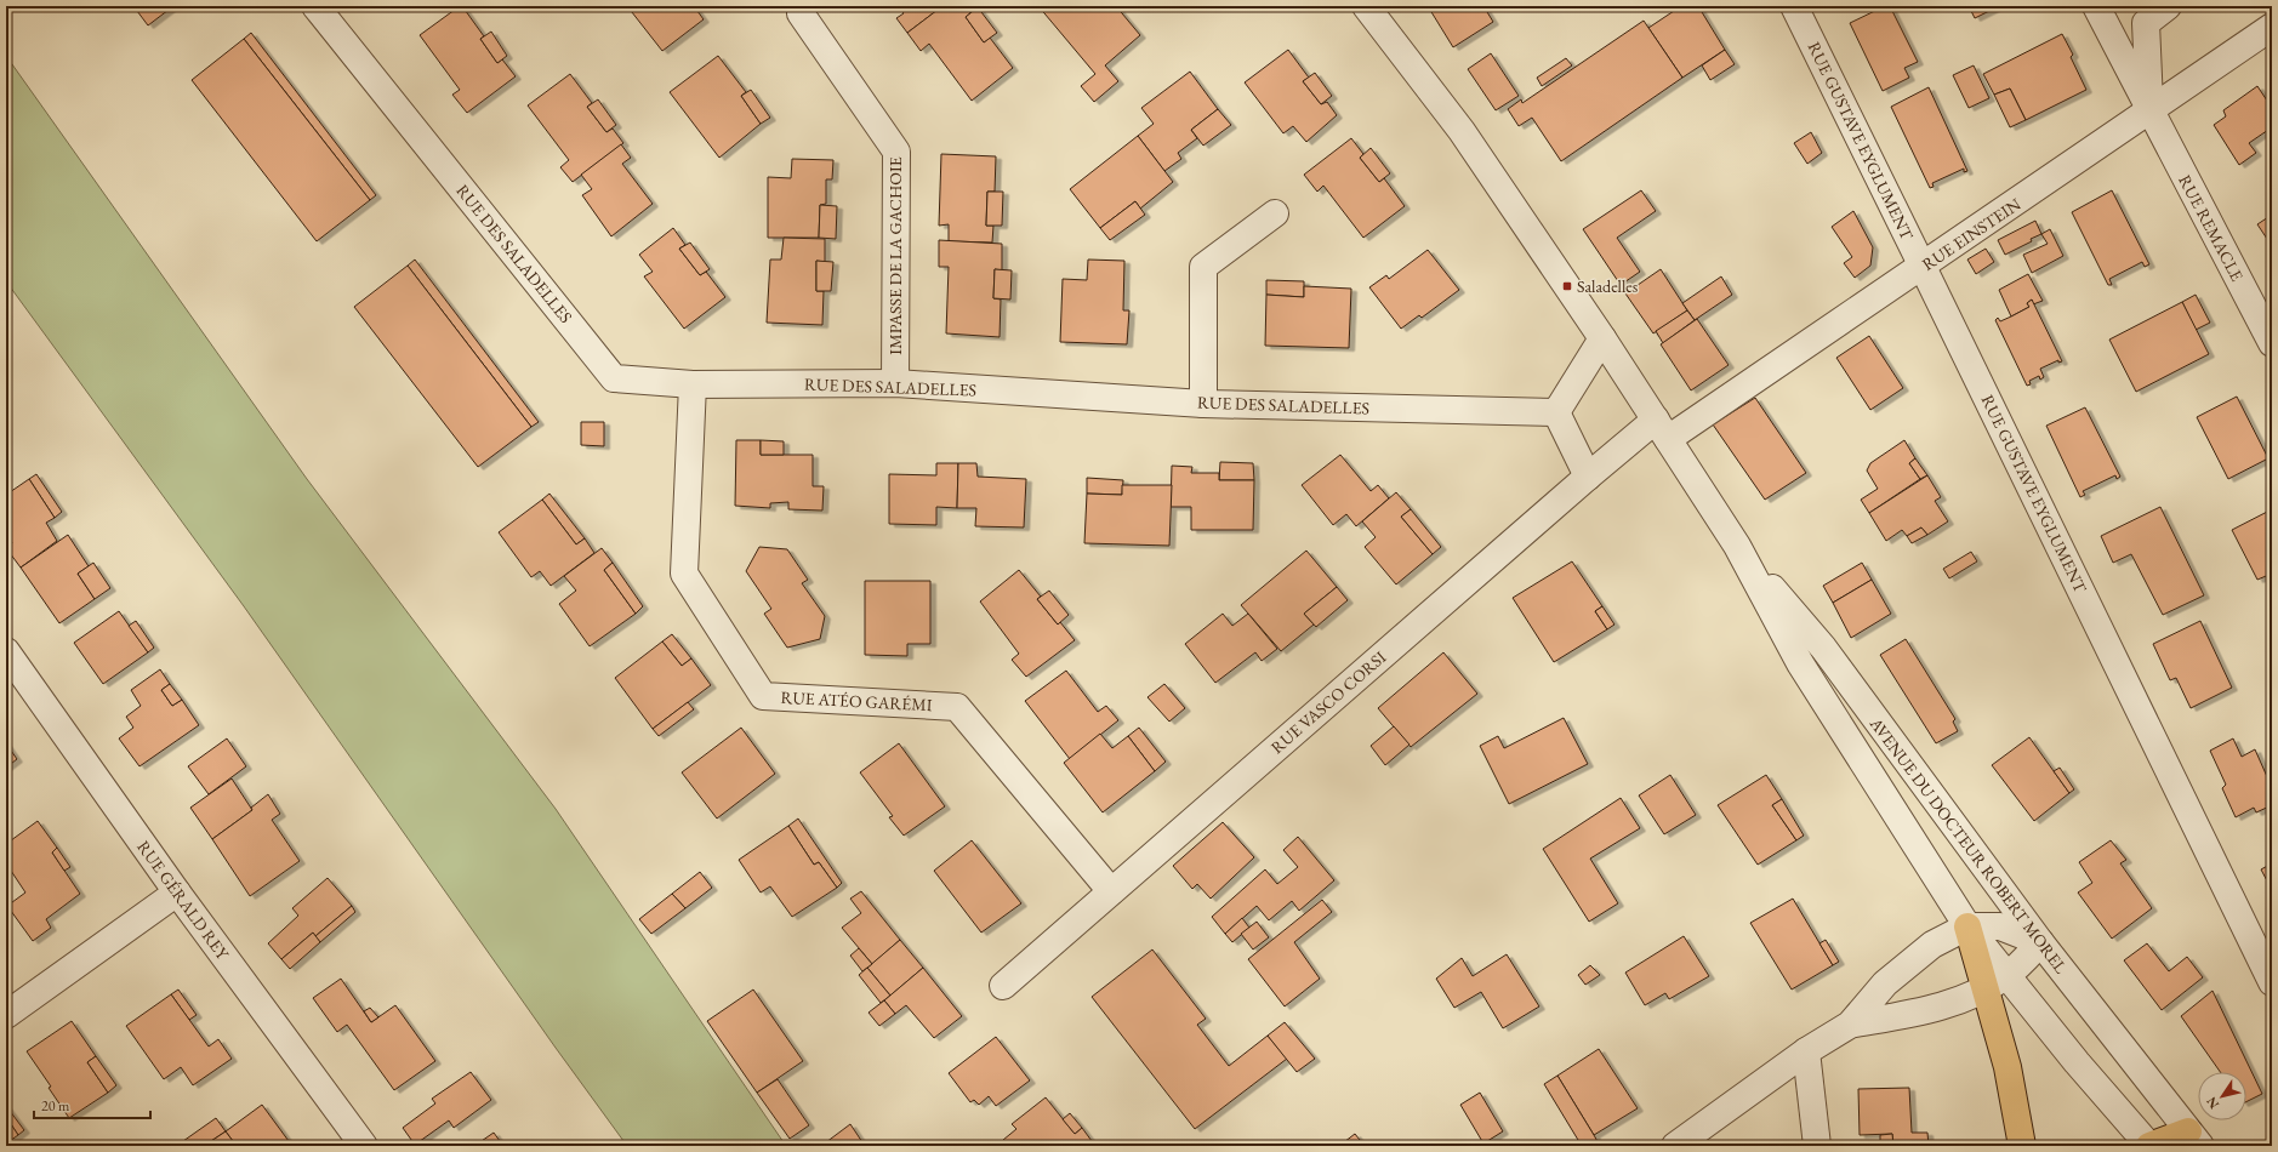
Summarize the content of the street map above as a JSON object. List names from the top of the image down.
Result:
{
  "streets": {
    "street": [
      "RUE GUSTAVE EYGLUMENT",
      "RUE REMACLE",
      "RUE EINSTEIN",
      "RUE DES SALADELLES",
      "IMPASSE DE LA GACHOIE",
      "RUE ATÉO GARÉMI",
      "RUE VASCO CORSI",
      "AVENUE DU DOCTEUR ROBERT MOREL",
      "RUE GÉRALD REY"
    ]
  },
  "crossings": [
    ["RUE GUSTAVE EYGLUMENT", "RUE EINSTEIN"],
    ["RUE REMACLE", "RUE EINSTEIN"],
    ["RUE EINSTEIN", "RUE VASCO CORSI"],
    ["RUE EINSTEIN", "AVENUE DU DOCTEUR ROBERT MOREL"],
    ["RUE DES SALADELLES", "IMPASSE DE LA GACHOIE"],
    ["RUE DES SALADELLES", "RUE ATÉO GARÉMI"],
    ["RUE ATÉO GARÉMI", "RUE VASCO CORSI"],
    ["RUE VASCO CORSI", "AVENUE DU DOCTEUR ROBERT MOREL"]
  ],
  "places": {
    "transit": ["Saladelles"]
  },
  "scale_bar": "20 m",
  "north": "bottom left"
}
